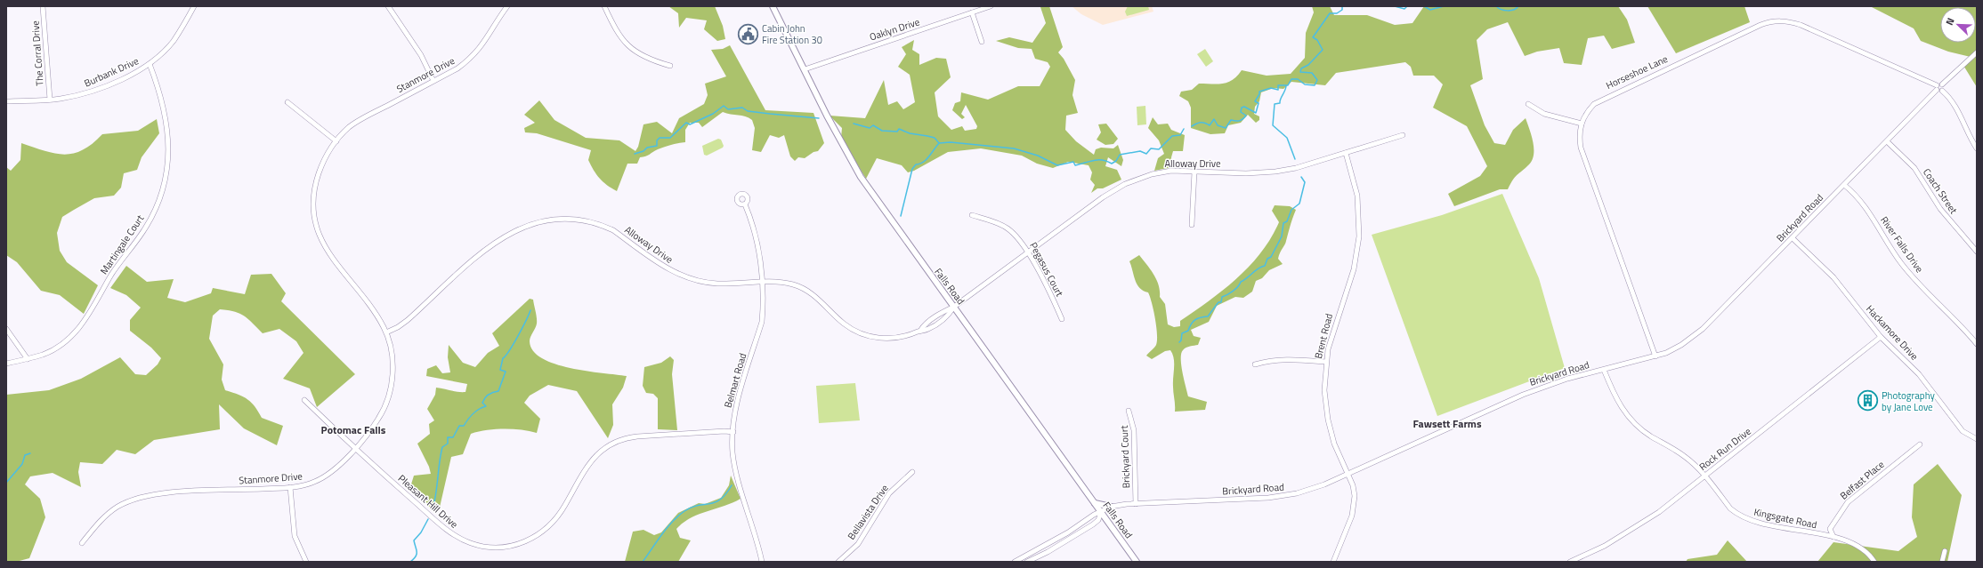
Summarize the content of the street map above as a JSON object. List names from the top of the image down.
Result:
{
  "streets": {
    "main road": ["Falls Road"],
    "street": [
      "Oaklyn Drive",
      "The Corral Drive",
      "Burbank Drive",
      "Horseshoe Lane",
      "Stanmore Drive",
      "Alloway Drive",
      "Coach Street",
      "Brickyard Road",
      "Martingale Court",
      "River Falls Drive",
      "Pegasus Court",
      "Hackamore Drive",
      "Brent Road",
      "Belmart Road",
      "Rock Run Drive",
      "Brickyard Court",
      "Belfast Place",
      "Pleasant Hill Drive",
      "Bellavista Drive",
      "Kingsgate Road"
    ]
  },
  "crossings": [
    ["Oaklyn Drive", "Falls Road"],
    ["The Corral Drive", "Burbank Drive"],
    ["Burbank Drive", "Martingale Court"],
    ["Horseshoe Lane", "Brickyard Road"],
    ["Stanmore Drive", "Alloway Drive"],
    ["Stanmore Drive", "Pleasant Hill Drive"],
    ["Alloway Drive", "Pegasus Court"],
    ["Alloway Drive", "Falls Road"],
    ["Alloway Drive", "Brent Road"],
    ["Alloway Drive", "Belmart Road"],
    ["Coach Street", "Brickyard Road"],
    ["Brickyard Road", "River Falls Drive"],
    ["Brickyard Road", "Falls Road"],
    ["Brickyard Road", "Hackamore Drive"],
    ["Brickyard Road", "Brent Road"],
    ["Brickyard Road", "Brickyard Court"],
    ["Brickyard Road", "Kingsgate Road"],
    ["Hackamore Drive", "Rock Run Drive"],
    ["Belmart Road", "Pleasant Hill Drive"],
    ["Rock Run Drive", "Kingsgate Road"],
    ["Belfast Place", "Kingsgate Road"]
  ],
  "districts": ["Fawsett Farms", "Potomac Falls"],
  "places": {
    "public building": ["Cabin John Fire Station 30"],
    "building": ["Photography by Jane Love"]
  },
  "north": "top left"
}
